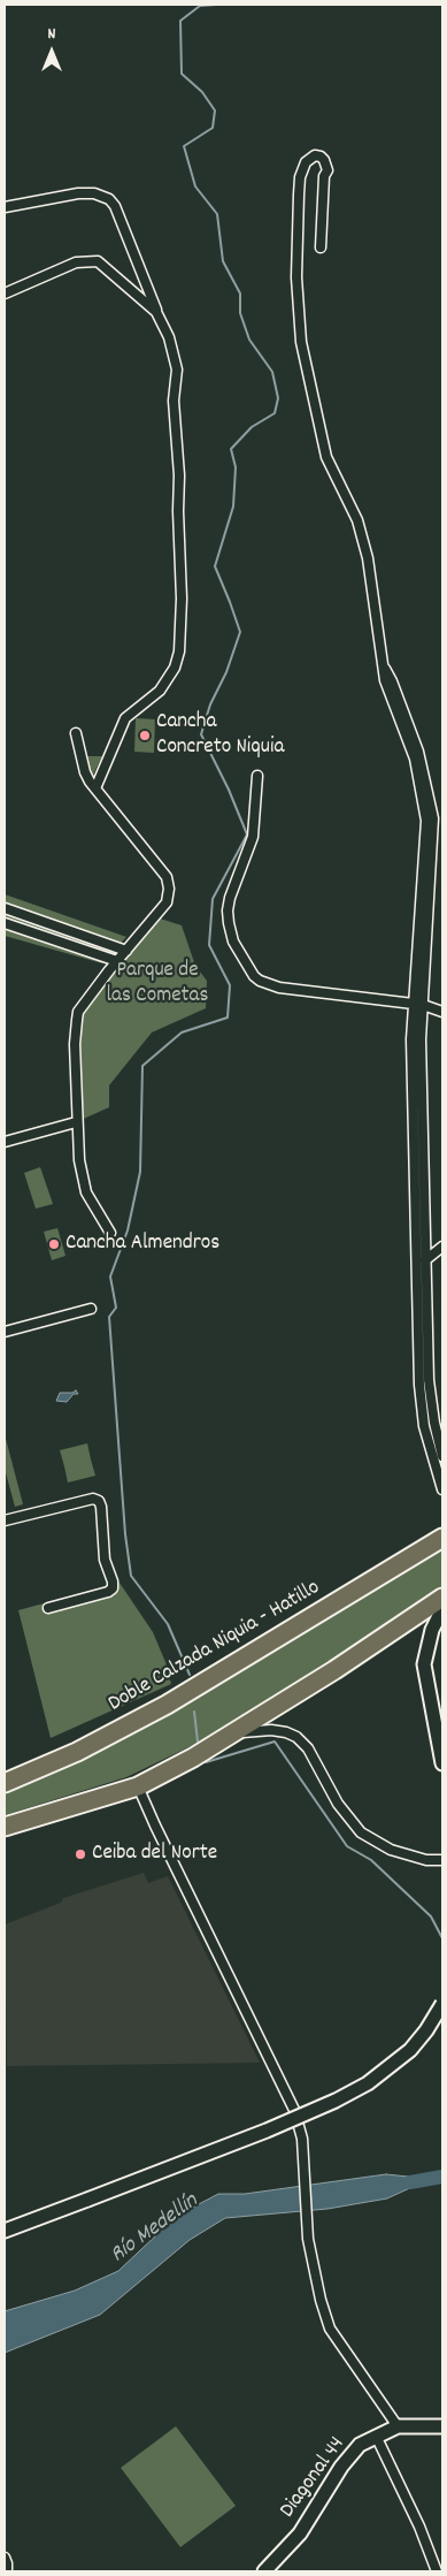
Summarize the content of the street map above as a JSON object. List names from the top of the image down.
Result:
{
  "streets": {
    "highway": ["Doble Calzada Niquia - Hatillo"],
    "main road": ["Diagonal 44"]
  },
  "water": ["Río Medellín"],
  "parks": ["Parque de las Cometas"],
  "places": ["Cancha Concreto Niquia", "Cancha Almendros", "Ceiba del Norte"],
  "north": "top"
}
